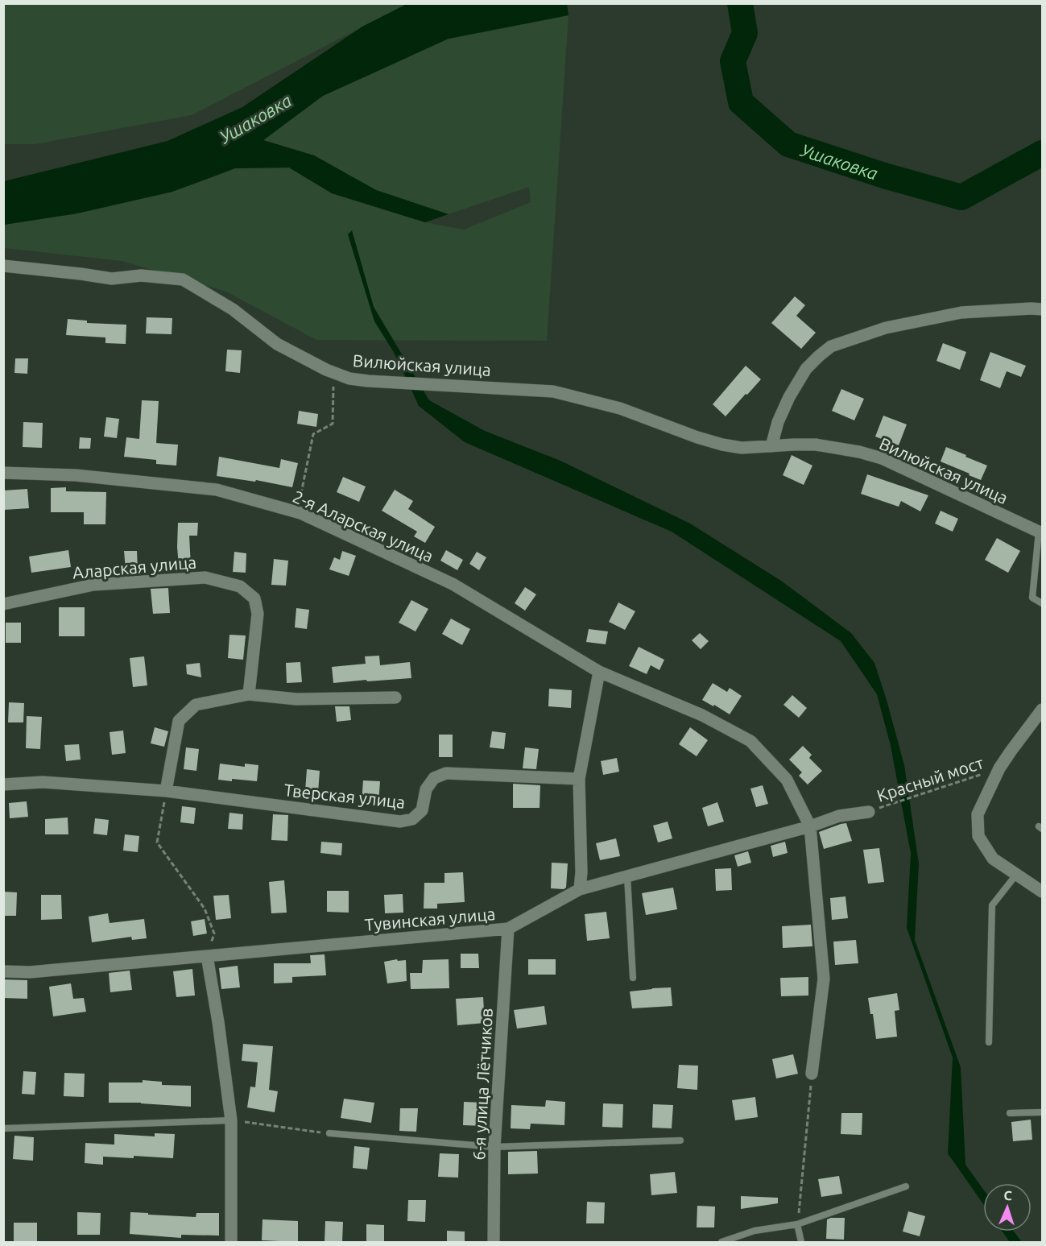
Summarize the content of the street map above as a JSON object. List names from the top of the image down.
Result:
{
  "streets": {
    "street": [
      "Вилюйская улица",
      "2-я Аларская улица",
      "Аларская улица",
      "Тверская улица",
      "Тувинская улица",
      "6-я улица Лётчиков"
    ],
    "path": ["Красный мост"]
  },
  "crossings": [
    ["2-я Аларская улица", "Тувинская улица"],
    ["Красный мост", "Тувинская улица"],
    ["Тувинская улица", "6-я улица Лётчиков"]
  ],
  "water": ["Ушаковка"],
  "north": "top"
}
